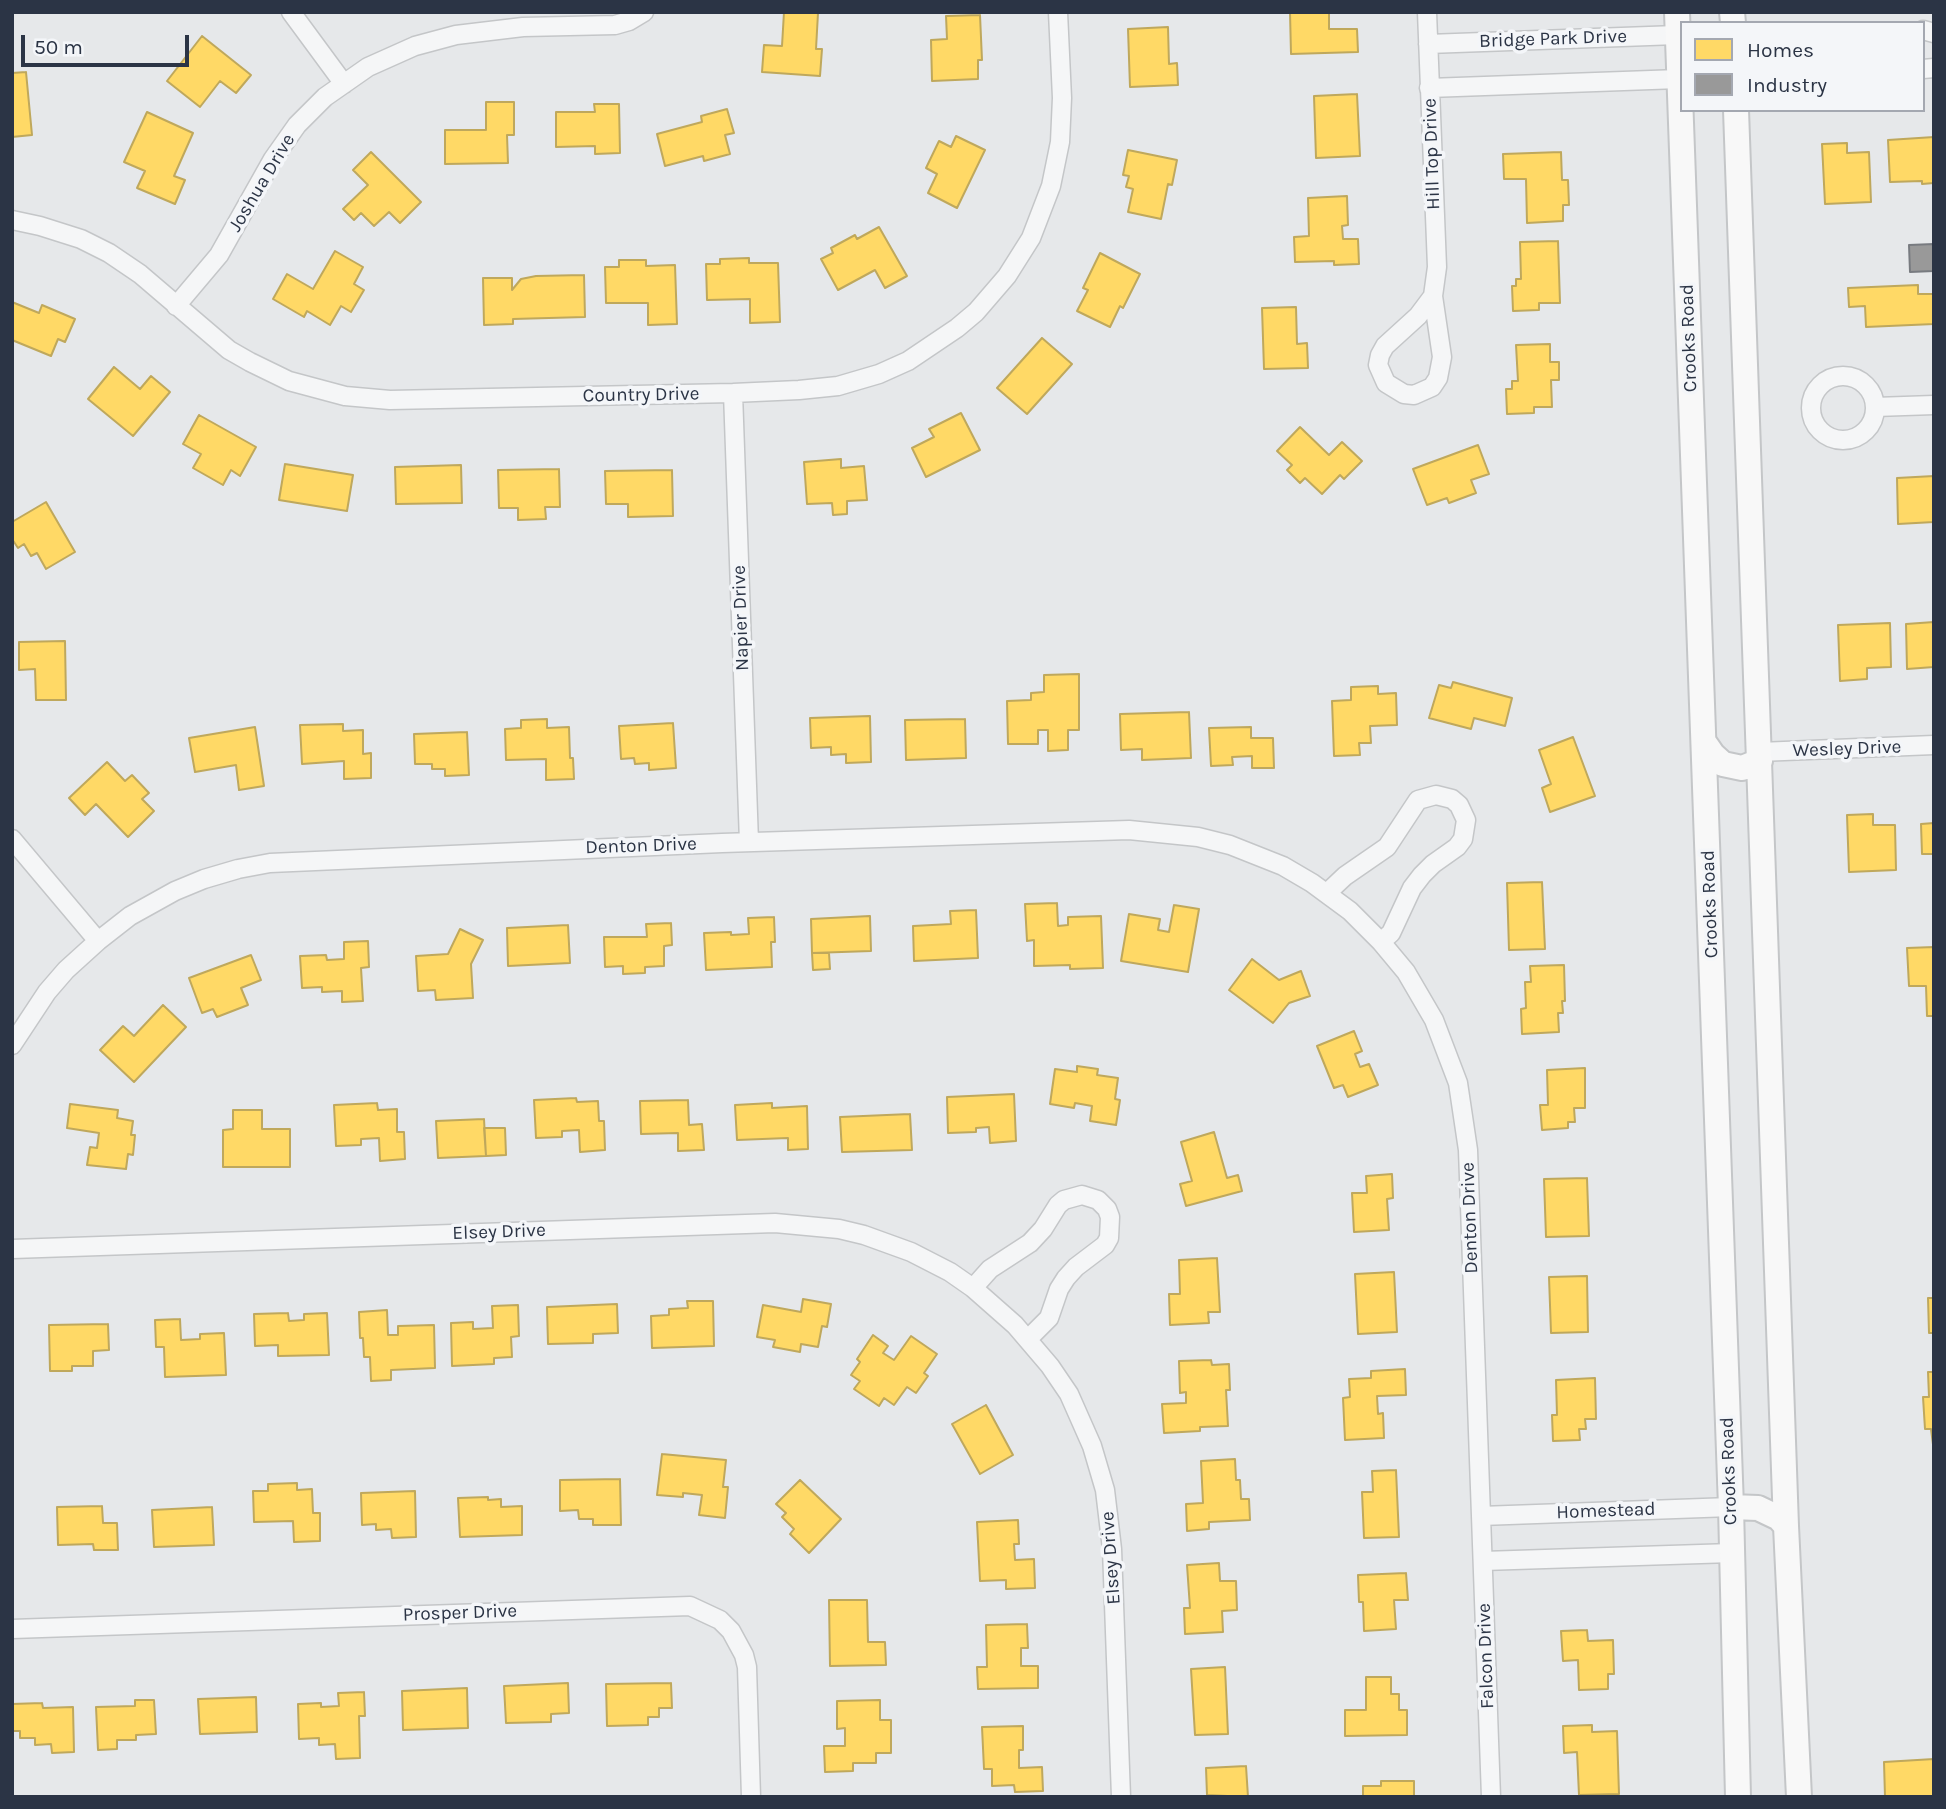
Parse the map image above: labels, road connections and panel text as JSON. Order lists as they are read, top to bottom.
{
  "streets": {
    "main road": ["Crooks Road"],
    "street": [
      "Bridge Park Drive",
      "Hill Top Drive",
      "Joshua Drive",
      "Country Drive",
      "Napier Drive",
      "Wesley Drive",
      "Denton Drive",
      "Elsey Drive",
      "Homestead",
      "Prosper Drive",
      "Falcon Drive"
    ]
  },
  "crossings": [
    ["Bridge Park Drive", "Hill Top Drive"],
    ["Bridge Park Drive", "Crooks Road"],
    ["Joshua Drive", "Country Drive"],
    ["Crooks Road", "Homestead"],
    ["Country Drive", "Napier Drive"],
    ["Napier Drive", "Denton Drive"],
    ["Denton Drive", "Homestead"],
    ["Denton Drive", "Falcon Drive"],
    ["Homestead", "Falcon Drive"]
  ],
  "legend": ["Homes", "Industry"],
  "scale_bar": "50 m"
}
